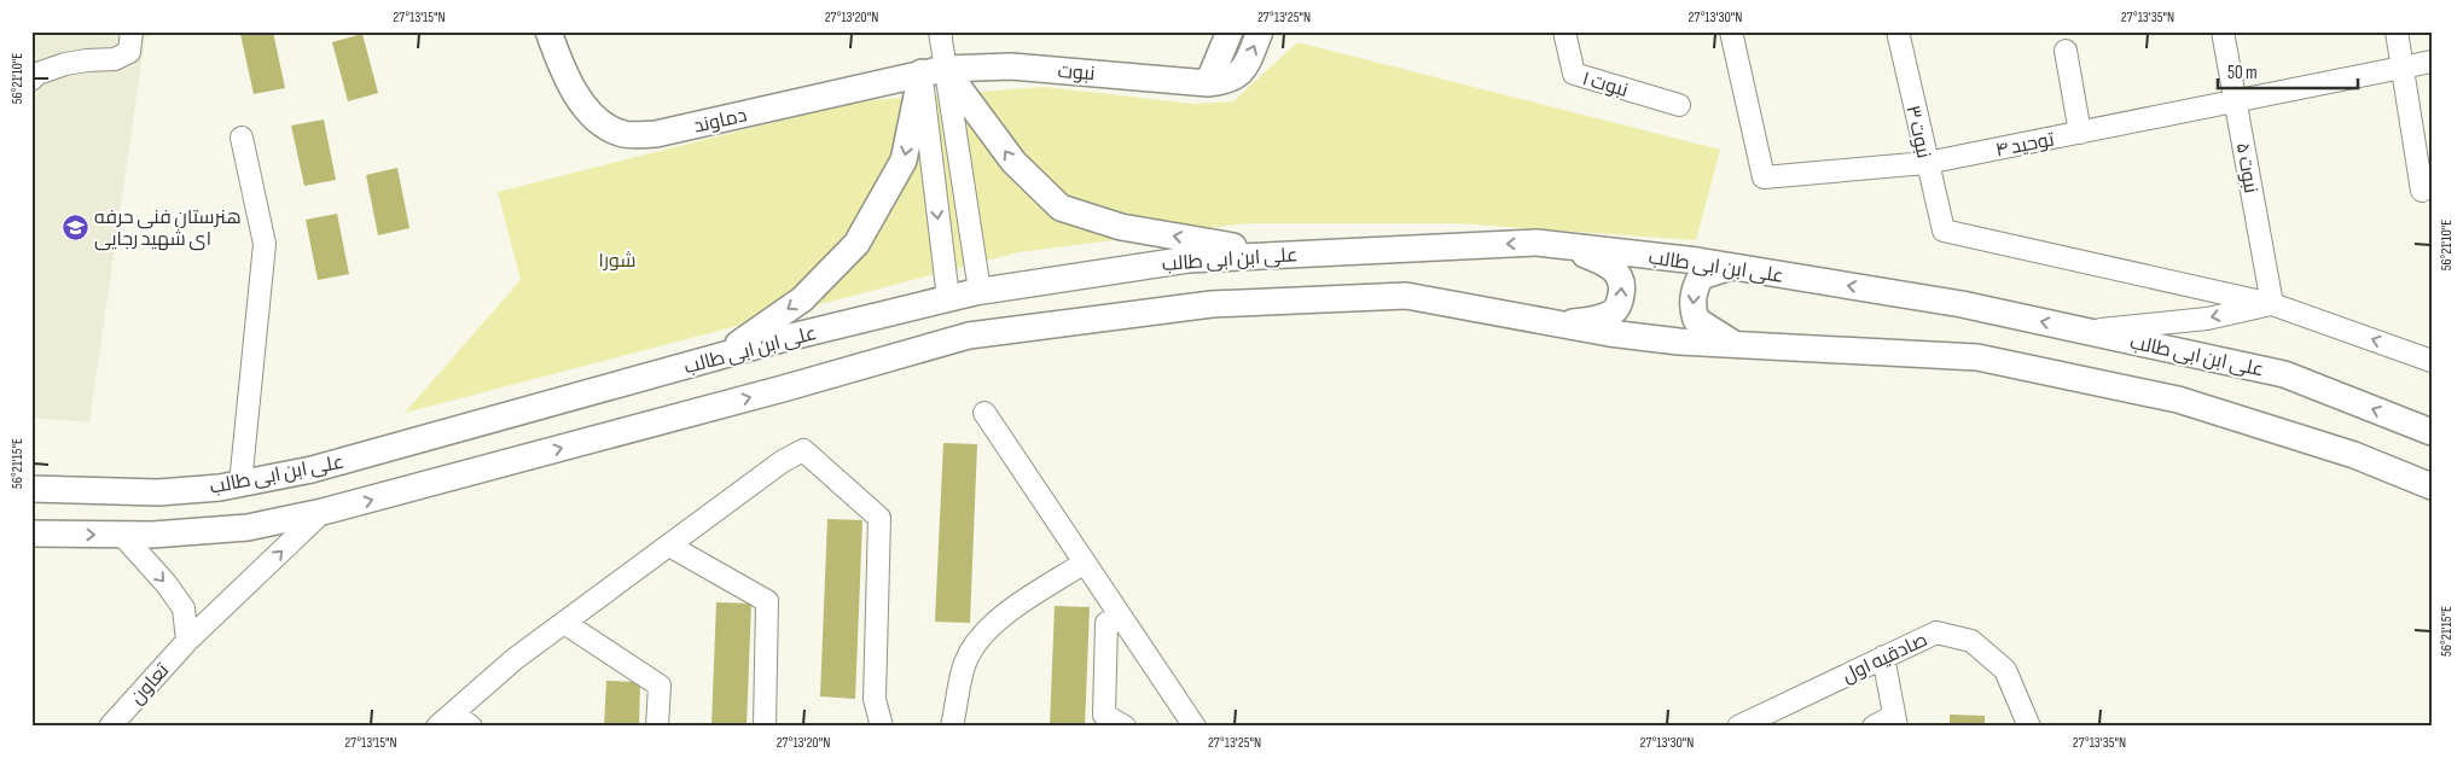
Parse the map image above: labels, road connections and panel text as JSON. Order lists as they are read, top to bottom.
{
  "streets": {
    "main road": ["نبوت", "دماوند", "علی ابن ابی طالب"],
    "street": [
      "نبوت ۱",
      "نبوت ۳",
      "توحید ۴",
      "نبوت ۵",
      "صادقیه اول",
      "تعاون"
    ]
  },
  "crossings": [
    ["نبوت", "دماوند"],
    ["نبوت ۳", "توحید ۴"],
    ["نبوت ۳", "نبوت ۵"],
    ["توحید ۴", "نبوت ۵"]
  ],
  "one_way": ["تعاون"],
  "parks": ["شورا"],
  "places": {
    "school or university": ["هنرستان فنی حرفه ای شهید رجایی"]
  },
  "scale_bar": "50 m",
  "coordinates": [
    "27°13'15\"N",
    "27°13'20\"N",
    "27°13'25\"N",
    "27°13'30\"N",
    "27°13'35\"N",
    "56°21'10\"E",
    "56°21'15\"E"
  ]
}
